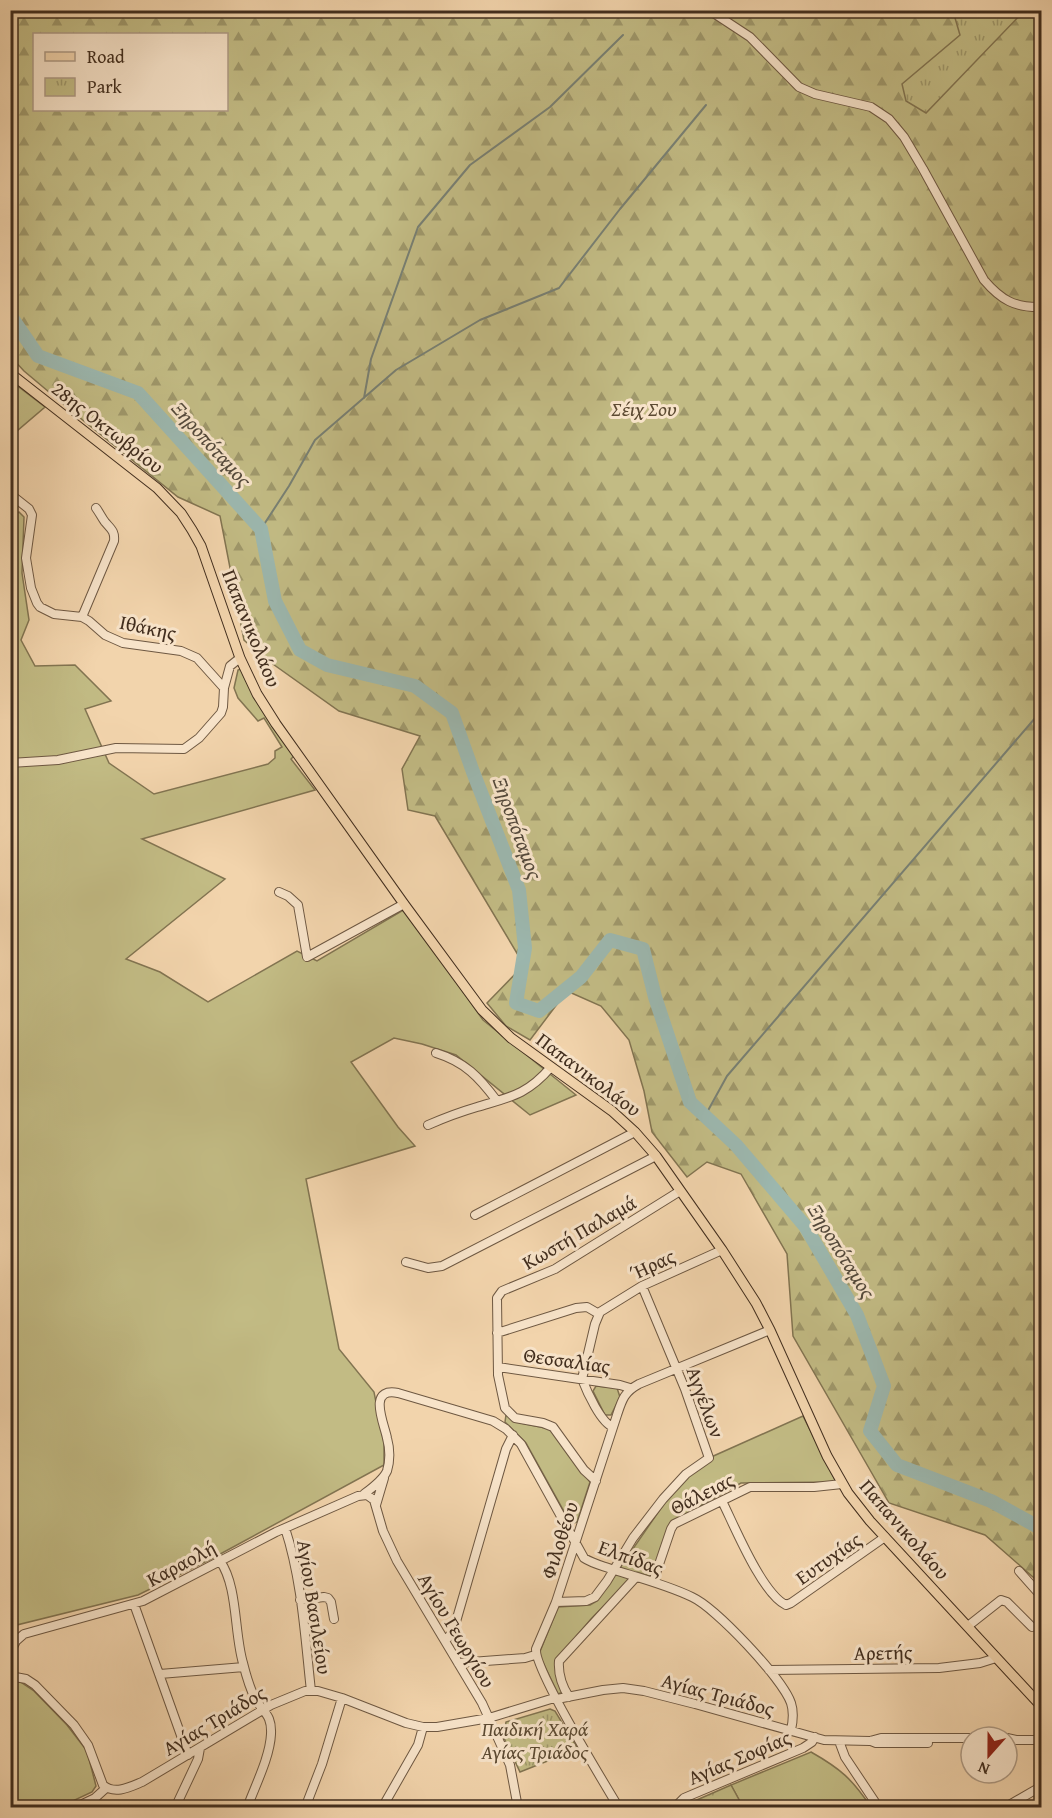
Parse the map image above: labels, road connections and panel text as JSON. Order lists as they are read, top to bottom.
{
  "streets": {
    "main road": ["28ης Οκτωβρίου", "Παπανικολάου"],
    "street": [
      "Ιθάκης",
      "Κωστή Παλαμά",
      "Ήρας",
      "Θεσσαλίας",
      "Αγγέλων",
      "Θάλειας",
      "Φιλοθέου",
      "Ελπίδας",
      "Ευτυχίας",
      "Καραολή",
      "Αγίου Βασιλείου",
      "Αγίου Γεωργίου",
      "Αρετής",
      "Αγίας Τριάδος",
      "Αγίας Σοφίας"
    ]
  },
  "crossings": [
    ["28ης Οκτωβρίου", "Παπανικολάου"],
    ["Παπανικολάου", "Κωστή Παλαμά"],
    ["Παπανικολάου", "Ήρας"],
    ["Παπανικολάου", "Θάλειας"],
    ["Παπανικολάου", "Ευτυχίας"],
    ["Παπανικολάου", "Αρετής"],
    ["Κωστή Παλαμά", "Θεσσαλίας"],
    ["Κωστή Παλαμά", "Φιλοθέου"],
    ["Ήρας", "Αγγέλων"],
    ["Θεσσαλίας", "Φιλοθέου"],
    ["Αγγέλων", "Φιλοθέου"],
    ["Αγγέλων", "Ελπίδας"],
    ["Θάλειας", "Ελπίδας"],
    ["Θάλειας", "Ευτυχίας"],
    ["Φιλοθέου", "Ελπίδας"],
    ["Ελπίδας", "Αρετής"],
    ["Ελπίδας", "Αγίας Τριάδος"],
    ["Καραολή", "Αγίου Βασιλείου"],
    ["Καραολή", "Αγίου Γεωργίου"],
    ["Αγίου Βασιλείου", "Αγίας Τριάδος"],
    ["Αγίου Γεωργίου", "Αγίας Τριάδος"],
    ["Αγίας Τριάδος", "Αγίας Σοφίας"]
  ],
  "water": ["Ξηροπόταμος"],
  "parks": ["Σέιχ Σου", "Παιδική Χαρά Αγίας Τριάδος"],
  "legend": ["Road", "Park"],
  "north": "bottom"
}
